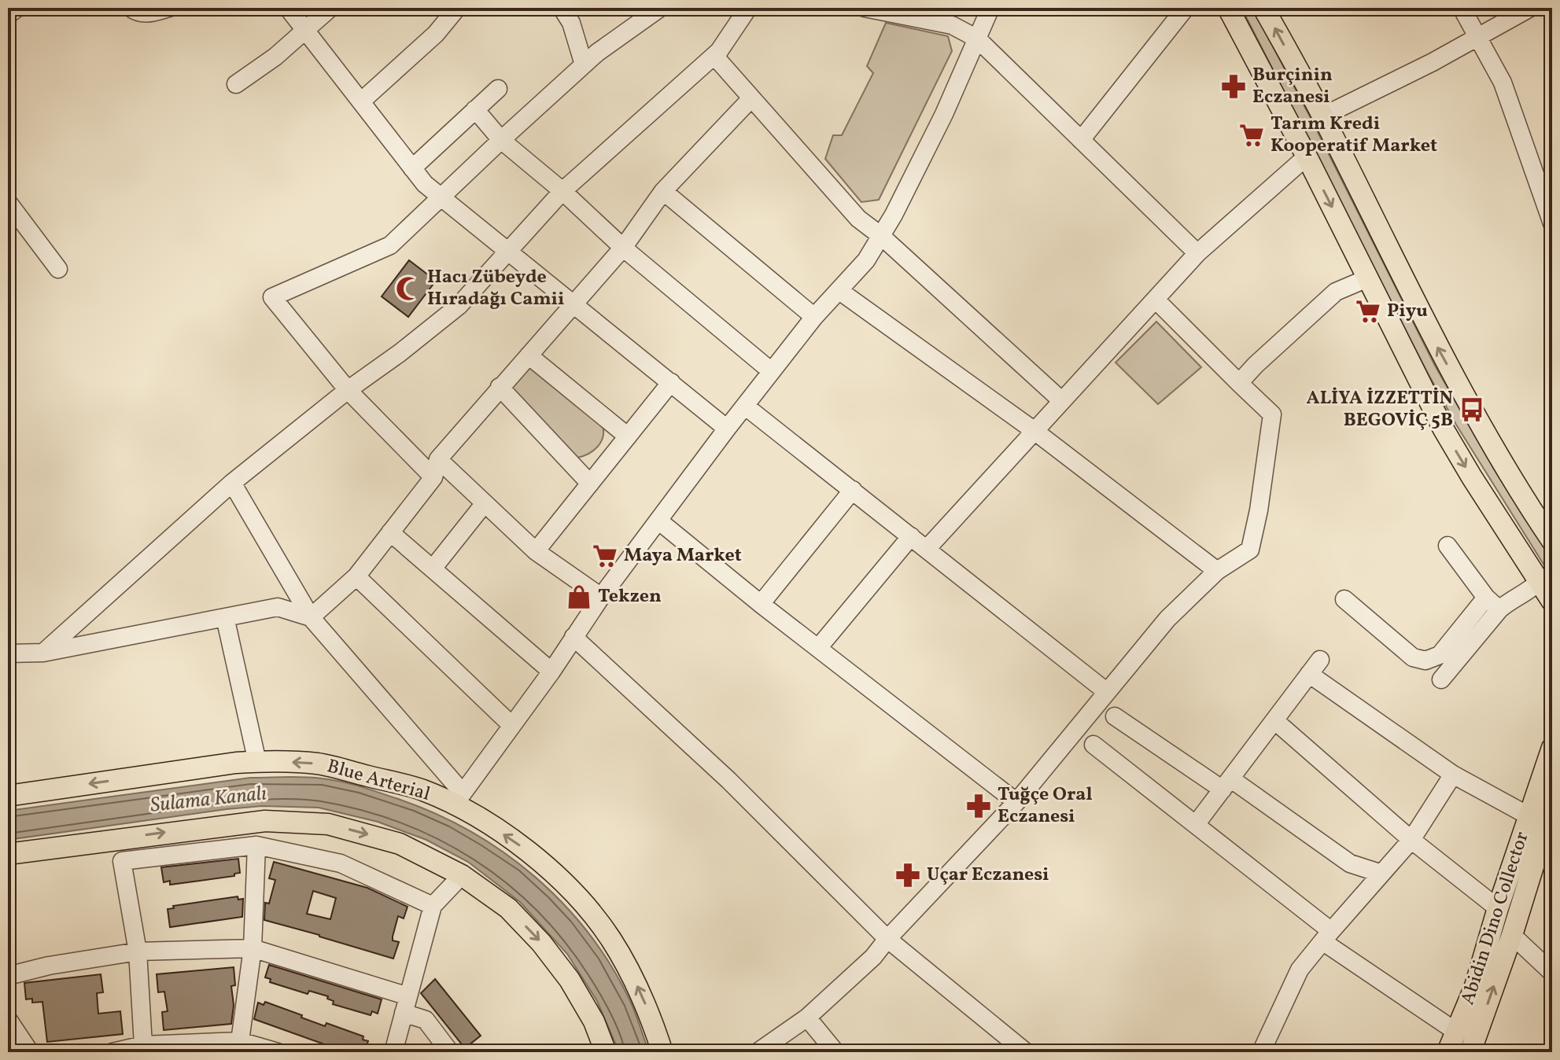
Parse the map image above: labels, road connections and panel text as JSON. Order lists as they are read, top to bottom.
{
  "streets": {
    "main road": ["Blue Arterial", "Abidin Dino Collector"]
  },
  "water": ["Sulama Kanalı"],
  "places": {
    "pharmacy": ["Burçinin Eczanesi", "Tuğçe Oral Eczanesi", "Uçar Eczanesi"],
    "supermarket": ["Tarım Kredi Kooperatif Market", "Piyu", "Maya Market"],
    "mosque": ["Hacı Zübeyde Hıradağı Camii"],
    "bus stop": ["ALİYA İZZETTİN BEGOVİÇ 5B"],
    "shop": ["Tekzen"]
  }
}
